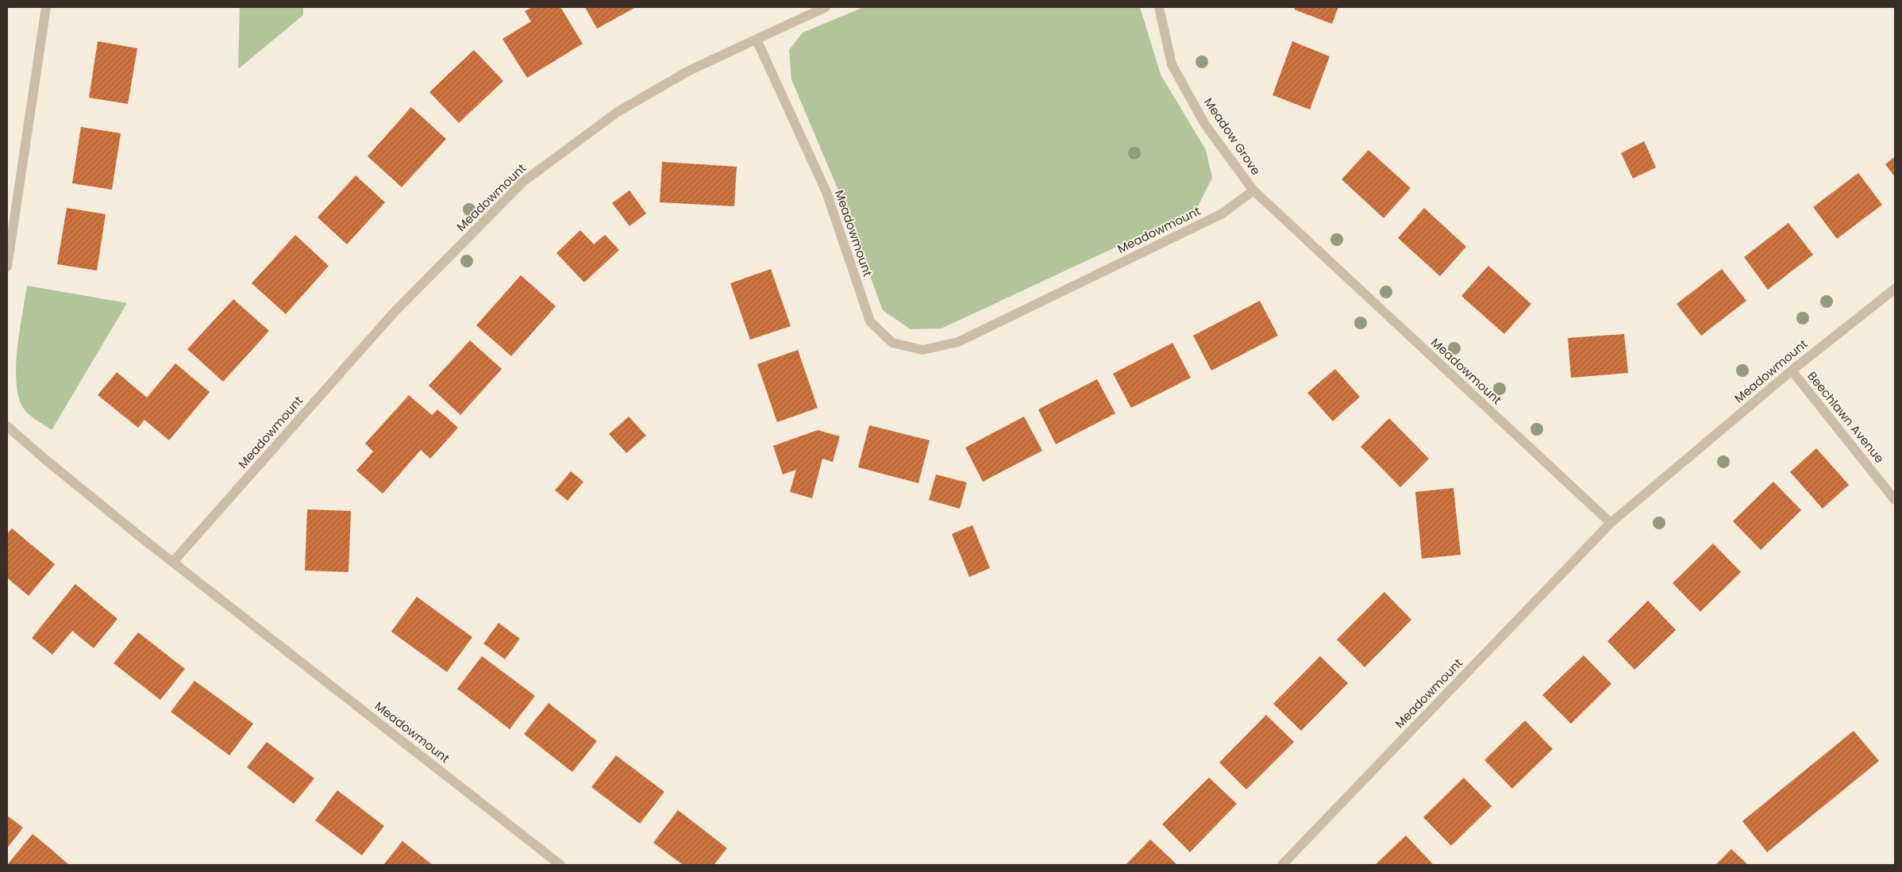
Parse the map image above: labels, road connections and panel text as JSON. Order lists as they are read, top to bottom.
{
  "streets": {
    "street": ["Meadow Grove", "Meadowmount", "Beechlawn Avenue"]
  },
  "crossings": [
    ["Meadow Grove", "Meadowmount"],
    ["Meadowmount", "Beechlawn Avenue"]
  ]
}
